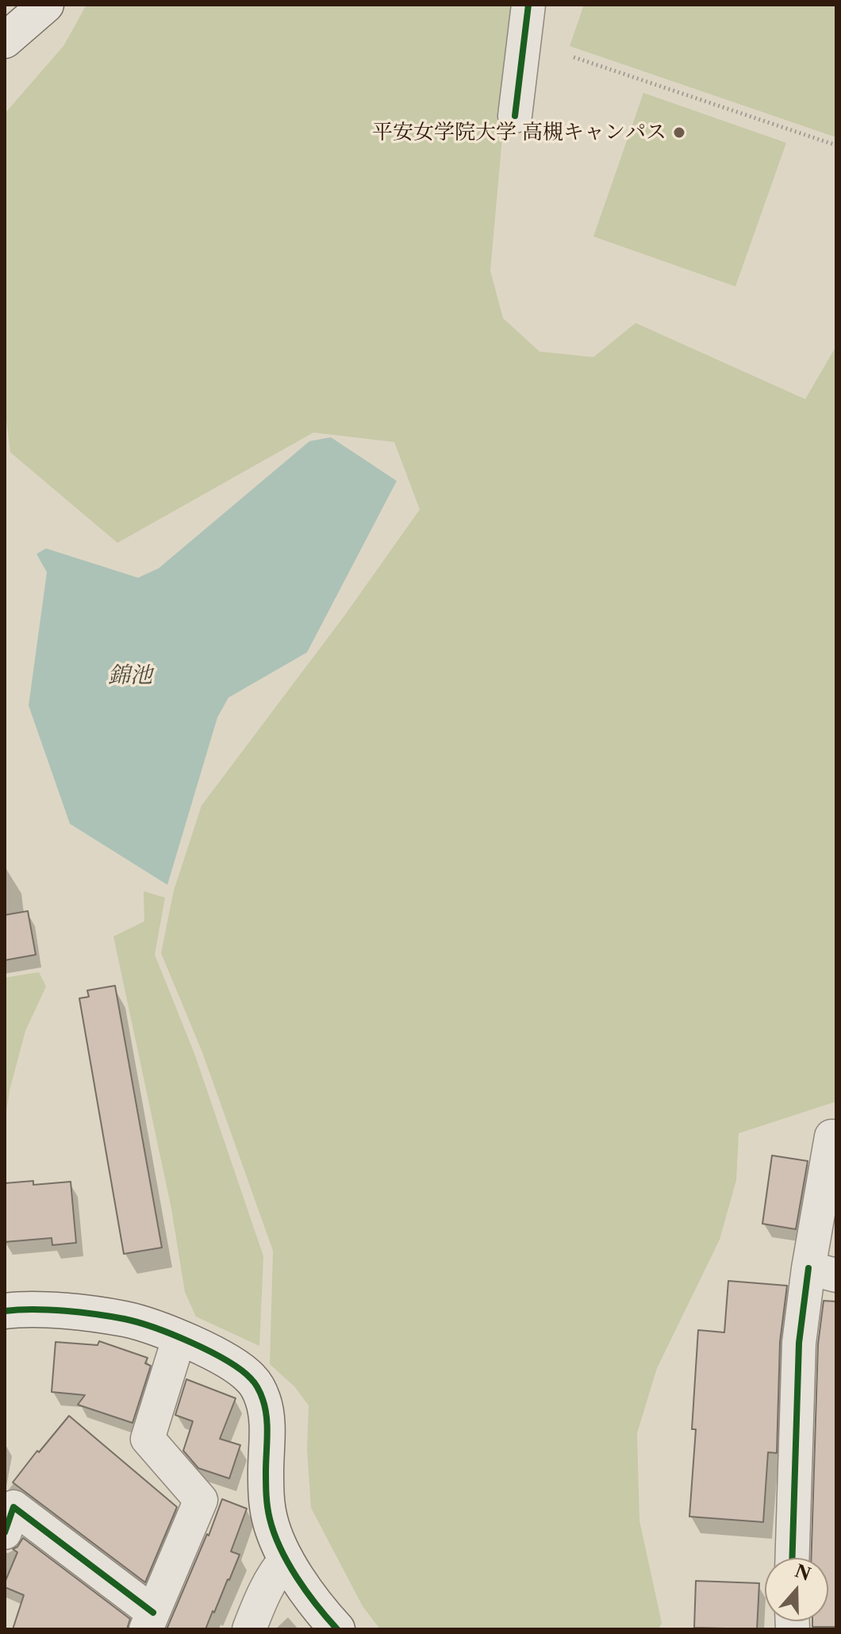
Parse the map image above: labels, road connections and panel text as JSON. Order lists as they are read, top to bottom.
{
  "water": ["錦池"],
  "places": ["平安女学院大学 高槻キャンパス"],
  "north": "top"
}
